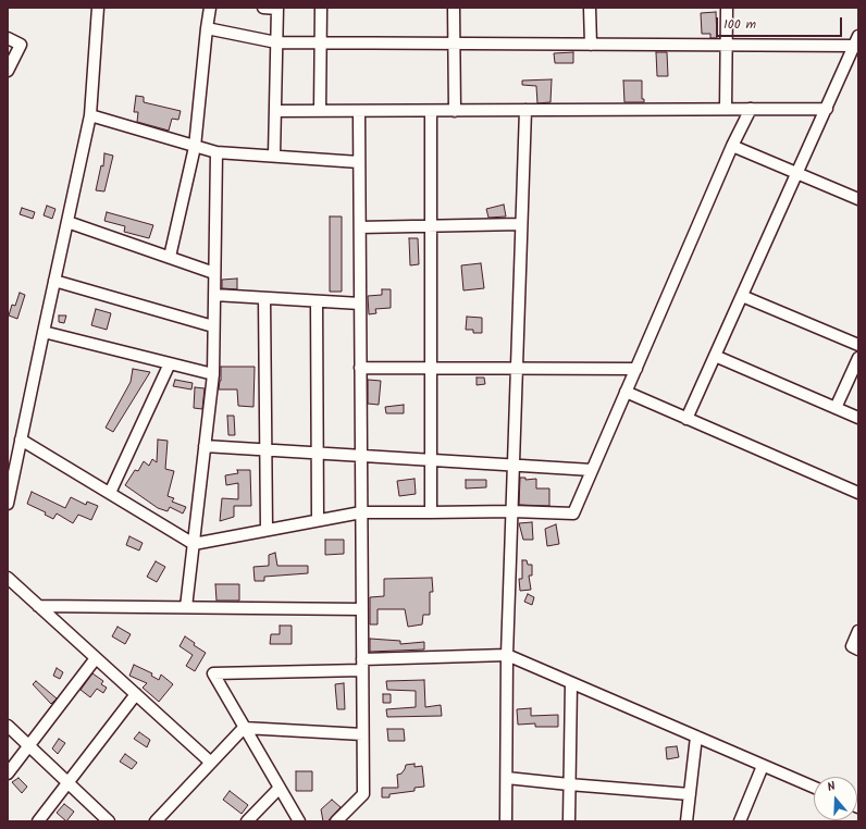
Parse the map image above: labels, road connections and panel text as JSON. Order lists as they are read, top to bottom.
{
  "scale_bar": "100 m",
  "north": "top"
}
